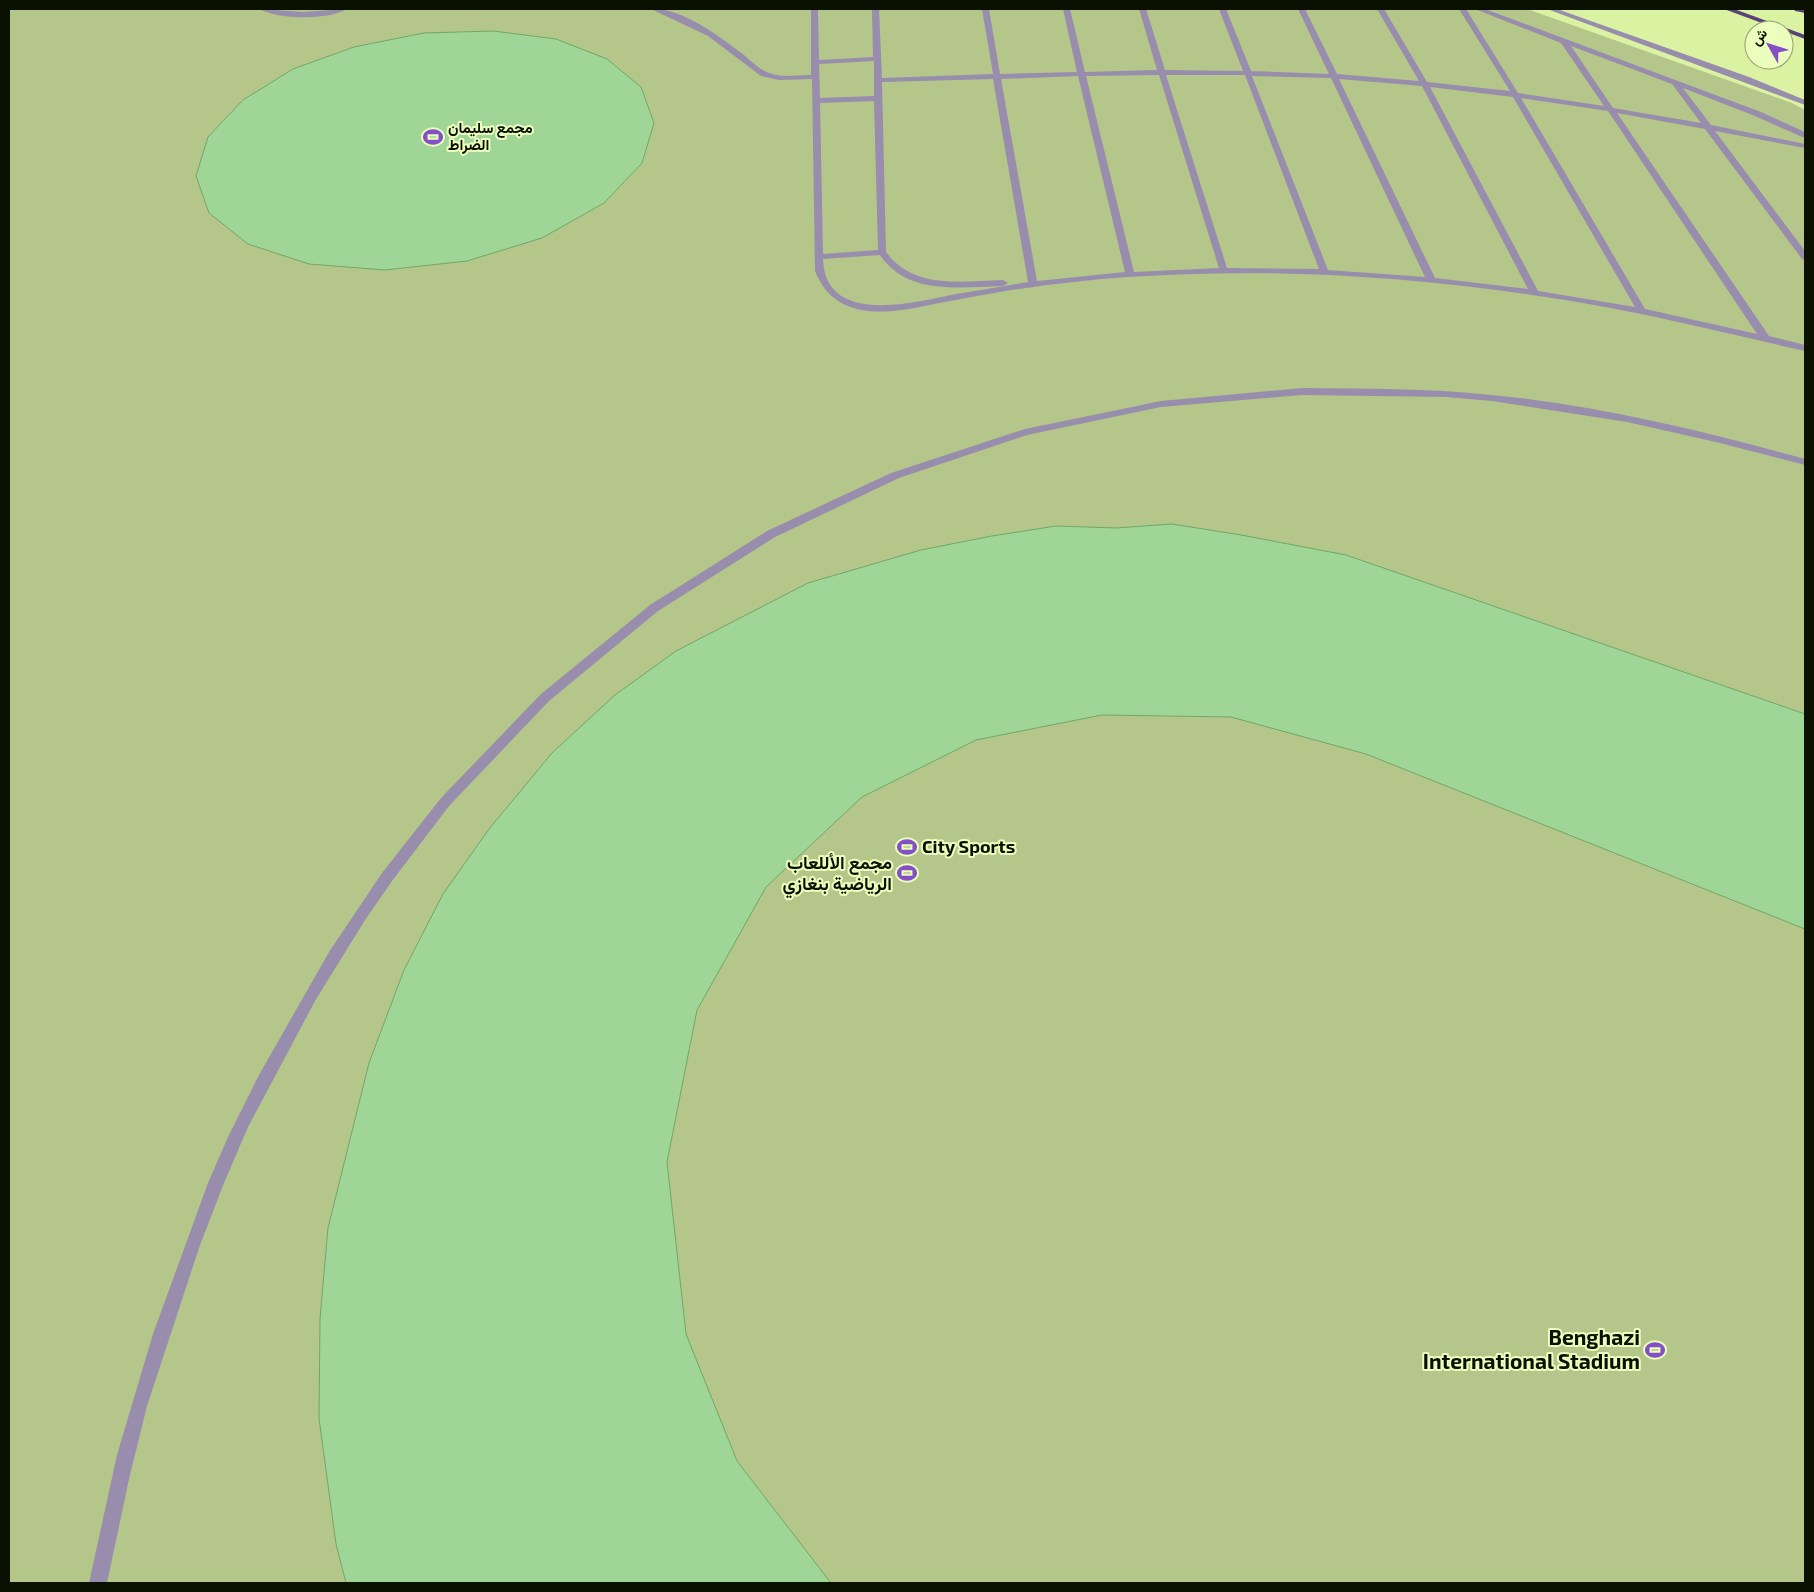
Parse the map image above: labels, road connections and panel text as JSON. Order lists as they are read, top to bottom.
{
  "places": {
    "sports": [
      "مجمع سليمان الضراط",
      "City Sports",
      "مجمع الأللعاب الرياضية بنغازي",
      "Benghazi International Stadium"
    ]
  },
  "north": "top left"
}
